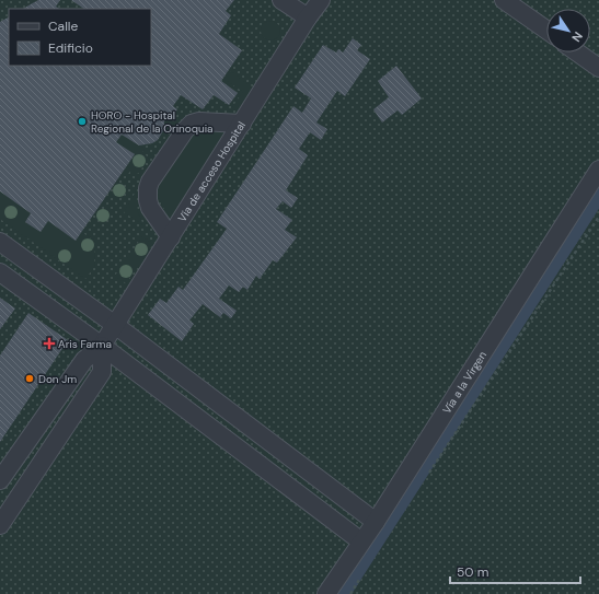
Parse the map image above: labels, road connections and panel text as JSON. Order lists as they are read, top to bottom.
{
  "streets": {
    "street": ["Vía de acceso Hospital", "Vía a la Virgen"]
  },
  "places": {
    "other": ["HORO - Hospital Regional de la Orinoquia", "Don Jm"],
    "health": ["Aris Farma"]
  },
  "legend": ["Calle", "Edificio"],
  "scale_bar": "50 m",
  "north": "bottom right"
}
